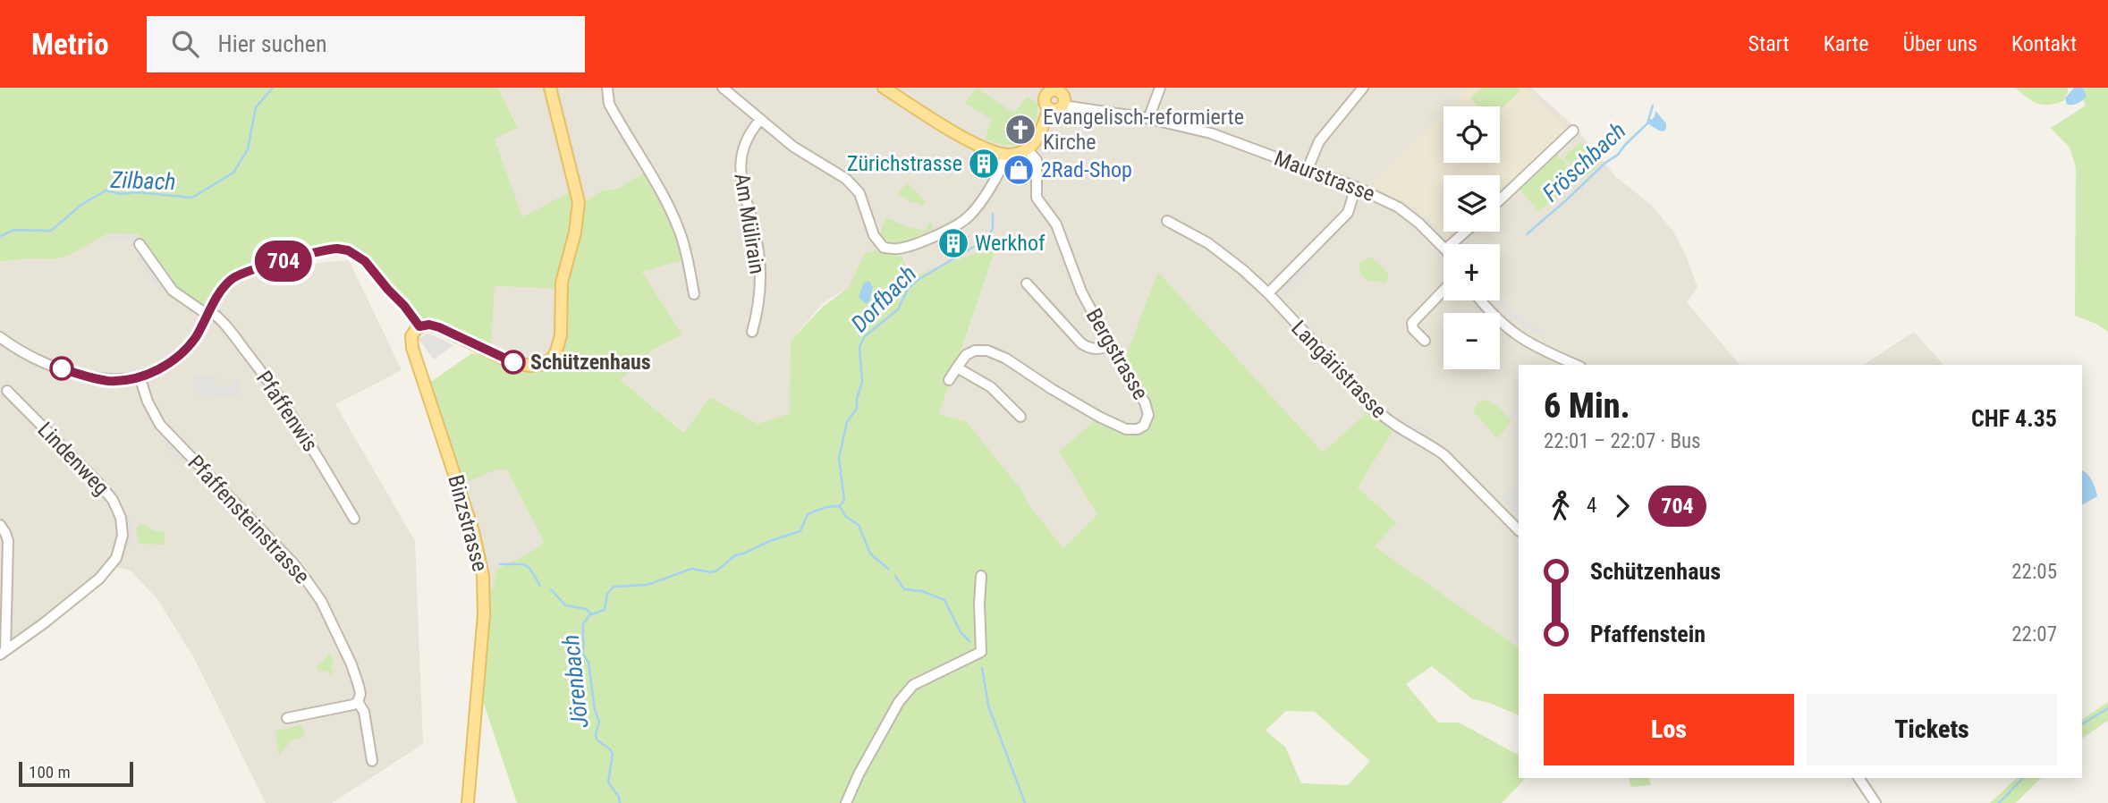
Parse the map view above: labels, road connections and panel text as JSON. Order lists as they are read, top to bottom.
{
  "streets": {
    "main road": ["Binzstrasse"],
    "street": [
      "Maurstrasse",
      "Am Mülirain",
      "Bergstrasse",
      "Langäristrasse",
      "Pfaffenwis",
      "Lindenweg",
      "Pfaffensteinstrasse"
    ]
  },
  "water": [
    "Fröschbach",
    "Zilbach",
    "Dorfbach",
    "Jörenbach"
  ],
  "places": {
    "church": ["Evangelisch-reformierte Kirche"],
    "building": ["Zürichstrasse", "Werkhof"],
    "shop": ["2Rad-Shop"],
    "other": ["Schützenhaus"]
  },
  "lines": ["bus line 704"],
  "scale_bar": "100 m",
  "page": {
    "header": "Metrio",
    "search": "Hier suchen",
    "nav": [
      "Start",
      "Karte",
      "Über uns",
      "Kontakt"
    ],
    "on_map": "704",
    "map_buttons": ["+", "−"],
    "heading": ["6 Min.", "22:01 – 22:07 · Bus", "CHF 4.35"],
    "legs": ["4", "704"],
    "list": [
      {
        "name": "Schützenhaus",
        "value": "22:05"
      },
      {
        "name": "Pfaffenstein",
        "value": "22:07"
      }
    ],
    "buttons": ["Los", "Tickets"],
    "scale": "100 m"
  }
}
